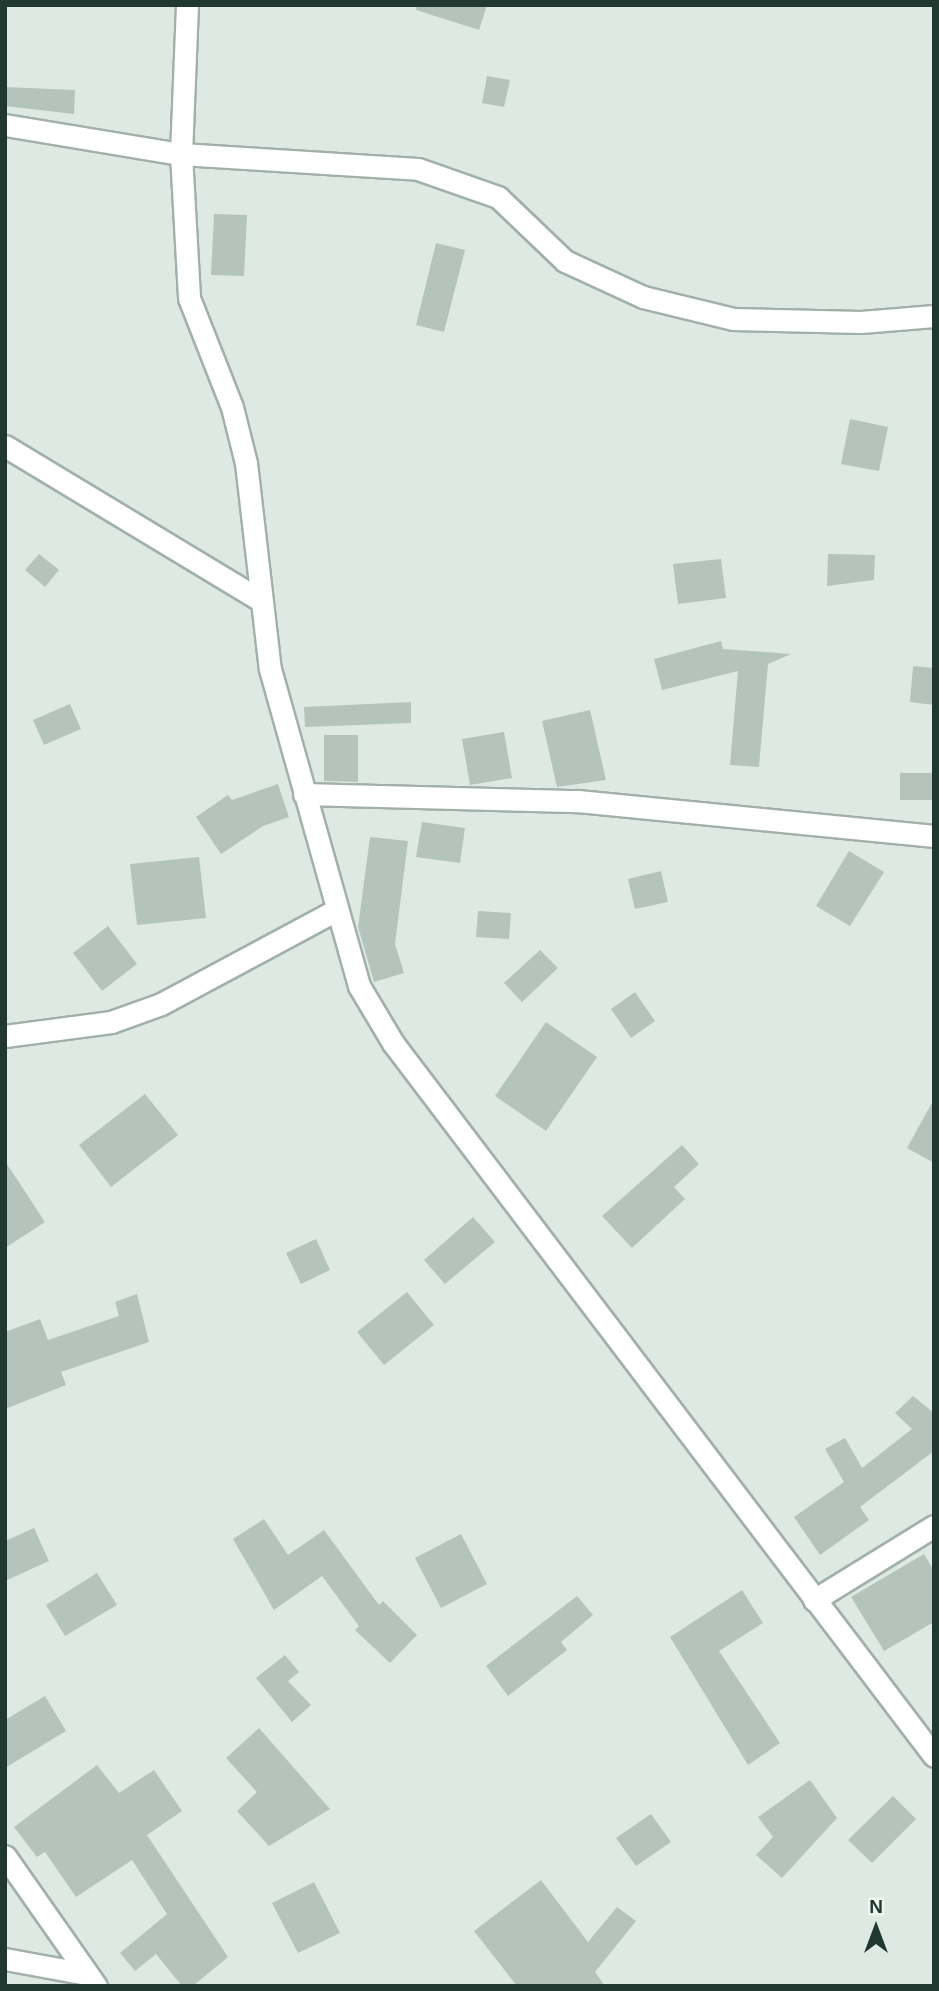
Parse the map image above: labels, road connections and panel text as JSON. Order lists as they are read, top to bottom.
{
  "north": "top"
}
